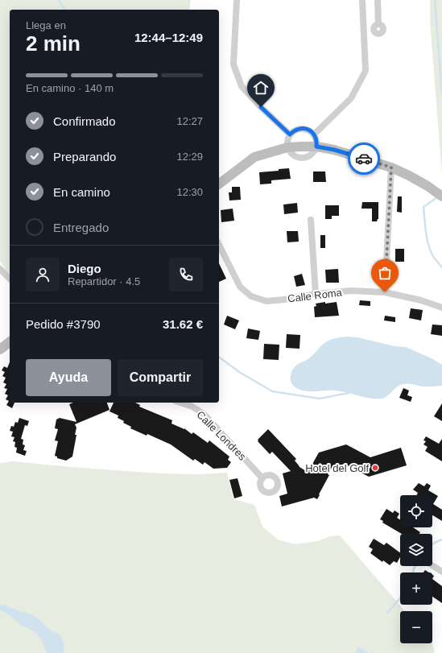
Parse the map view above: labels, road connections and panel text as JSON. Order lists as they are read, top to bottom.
{
  "streets": {
    "street": ["Calle Roma", "Calle Londres"]
  },
  "places": ["Hotel del Golf"],
  "page": {
    "heading": ["2 min", "Llega en", "12:44–12:49"],
    "panel": [
      "Diego",
      "Repartidor · 4.5",
      "Pedido #3790",
      "31.62 €"
    ],
    "bar": "En camino · 140 m",
    "list": [
      ["Confirmado", "12:27"],
      ["Preparando", "12:29"],
      ["En camino", "12:30"],
      "Entregado"
    ],
    "buttons": ["Ayuda", "Compartir"],
    "map_buttons": ["+", "−"]
  }
}
